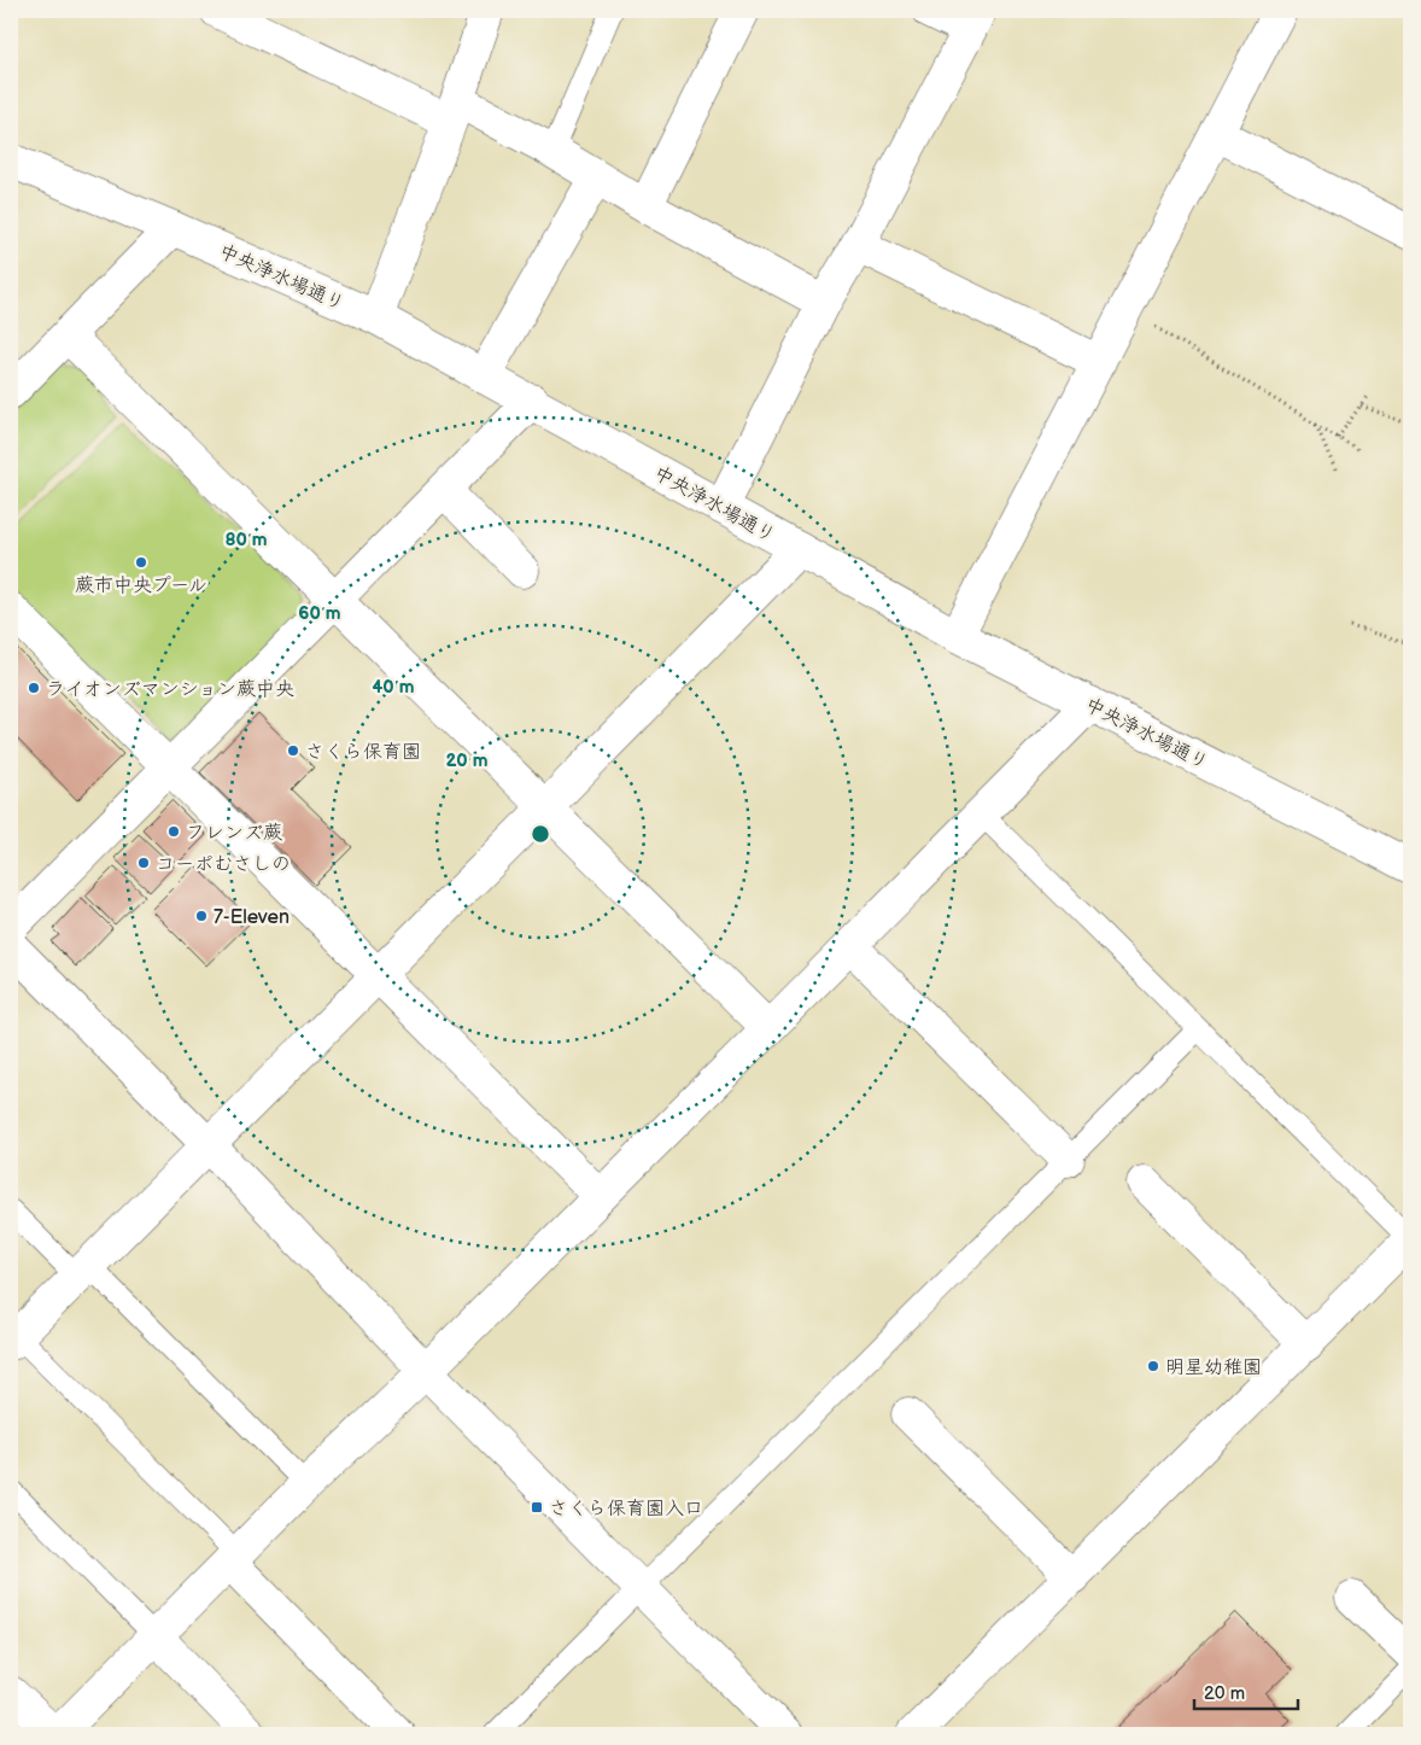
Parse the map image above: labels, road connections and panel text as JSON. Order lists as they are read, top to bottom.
{
  "streets": {
    "street": ["中央浄水場通り"]
  },
  "places": {
    "other": [
      "蕨市中央プール",
      "ライオンズマンション蕨中央",
      "さくら保育園",
      "フレンズ蕨",
      "コーポむさしの",
      "7-Eleven",
      "明星幼稚園"
    ],
    "transit": ["さくら保育園入口"]
  },
  "scale_bar": "20 m",
  "rings": [
    "80 m",
    "60 m",
    "40 m",
    "20 m"
  ]
}
